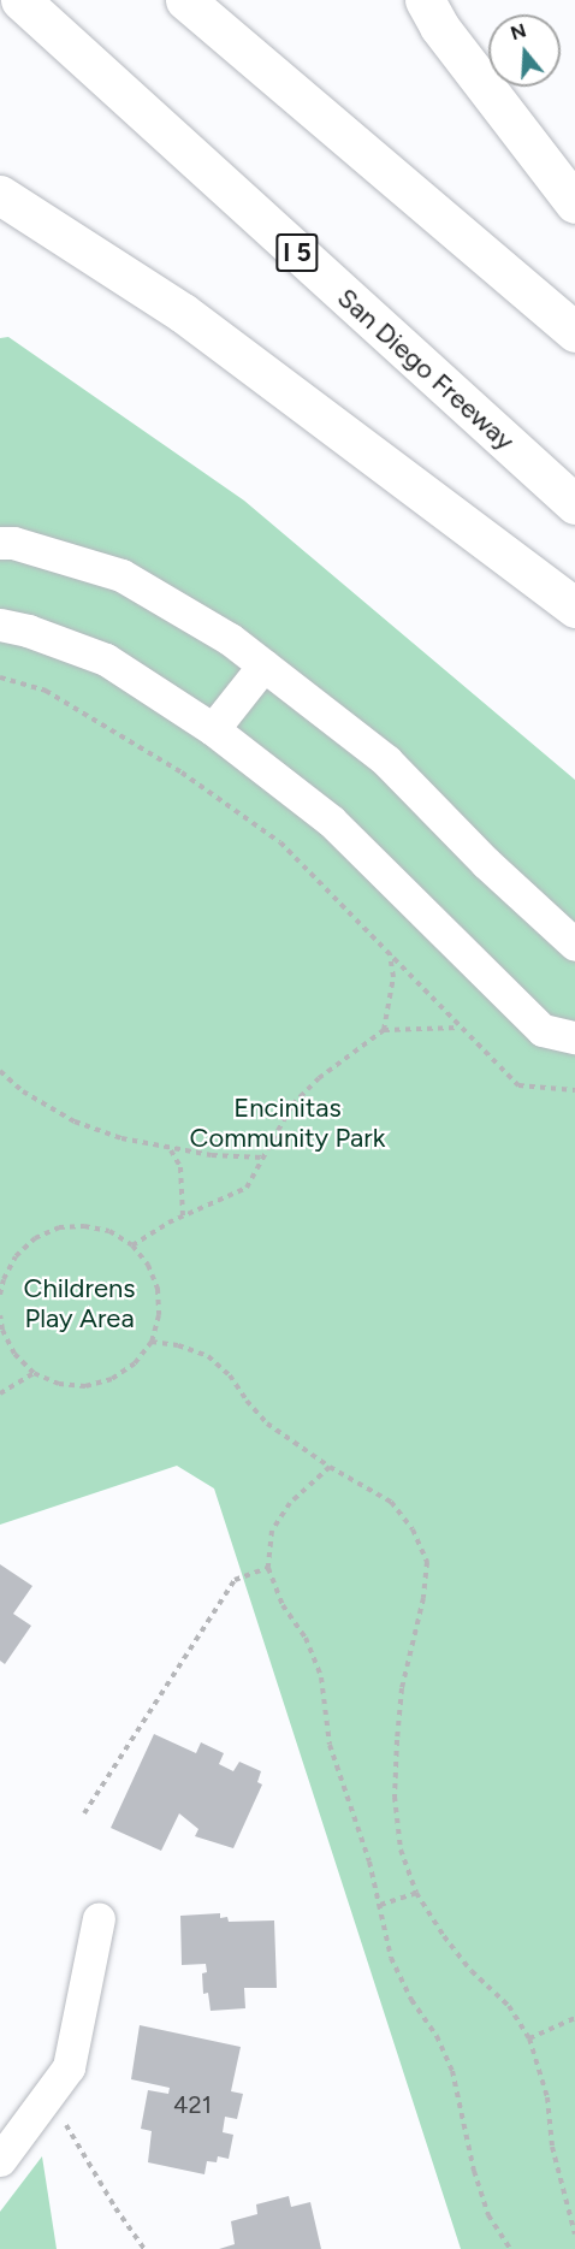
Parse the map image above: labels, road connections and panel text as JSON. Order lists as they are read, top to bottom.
{
  "streets": {
    "highway": ["I 5", "San Diego Freeway"]
  },
  "parks": ["Encinitas Community Park", "Childrens Play Area"],
  "house_numbers": ["421"],
  "north": "top"
}
